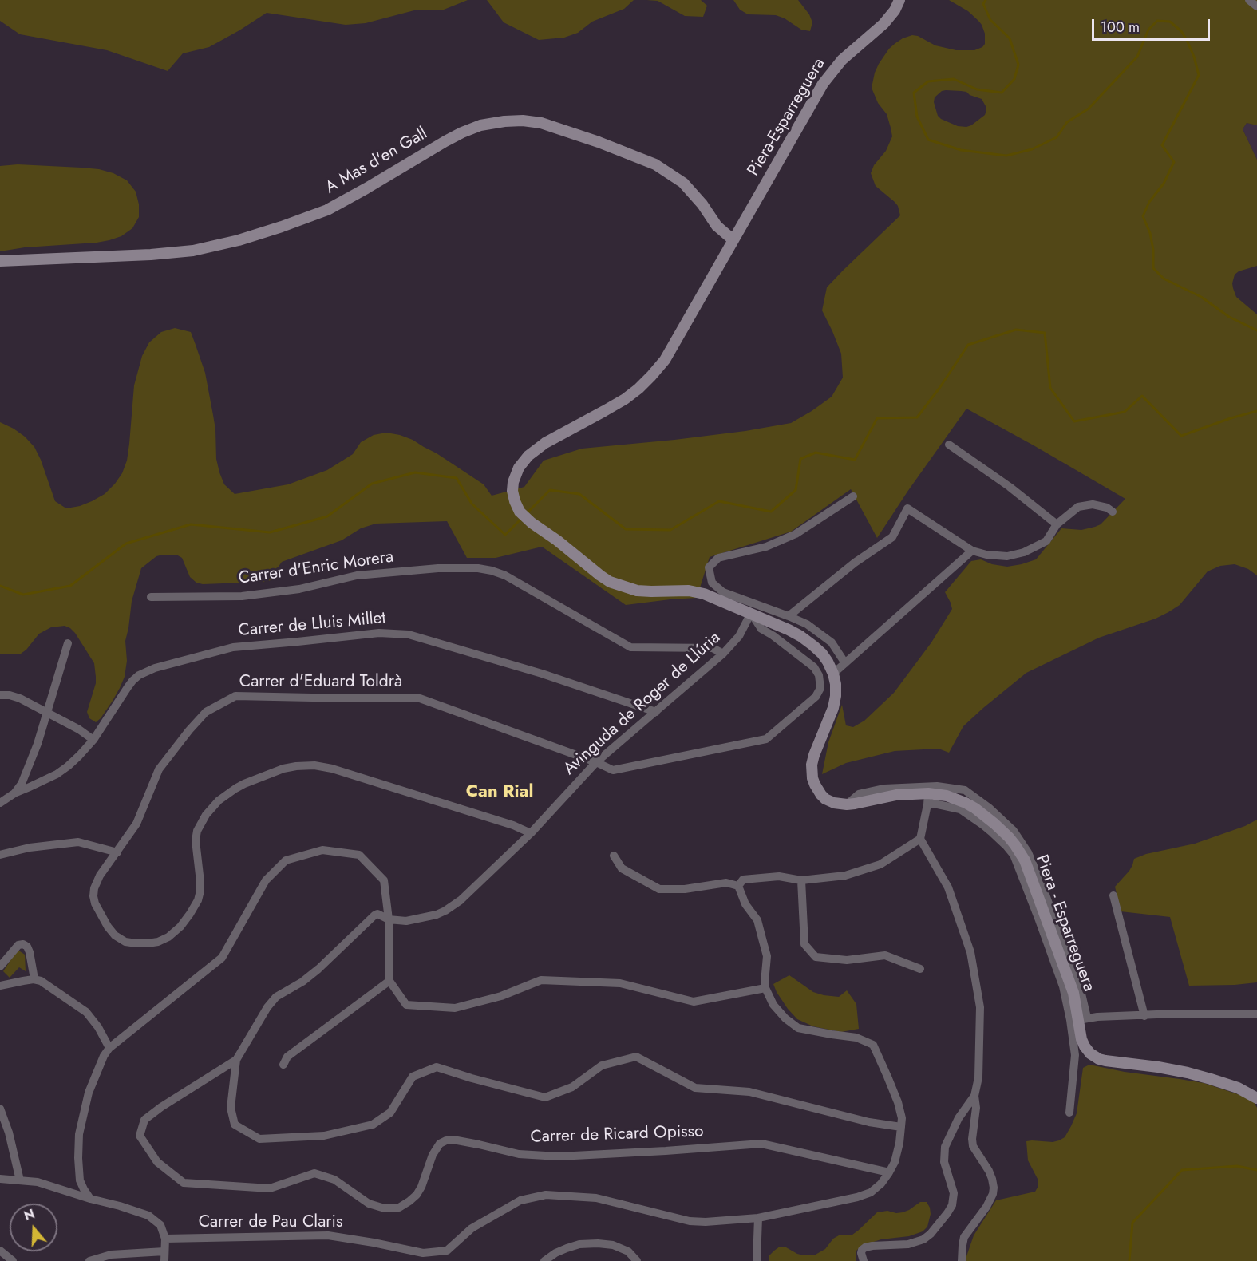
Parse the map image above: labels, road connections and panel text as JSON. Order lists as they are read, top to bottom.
{
  "streets": {
    "main road": ["Piera-Esparreguera", "A Mas d'en Gall", "Piera - Esparreguera"],
    "street": [
      "Carrer d'Enric Morera",
      "Carrer de Lluis Millet",
      "Carrer d'Eduard Toldrà",
      "Avinguda de Roger de Llúria",
      "Carrer de Ricard Opisso",
      "Carrer de Pau Claris"
    ]
  },
  "crossings": [
    ["Piera-Esparreguera", "A Mas d'en Gall"],
    ["Piera-Esparreguera", "Piera - Esparreguera"],
    ["A Mas d'en Gall", "Piera - Esparreguera"],
    ["Carrer d'Enric Morera", "Avinguda de Roger de Llúria"],
    ["Carrer de Lluis Millet", "Avinguda de Roger de Llúria"],
    ["Carrer d'Eduard Toldrà", "Avinguda de Roger de Llúria"],
    ["Carrer d'Eduard Toldrà", "Piera - Esparreguera"],
    ["Avinguda de Roger de Llúria", "Piera - Esparreguera"],
    ["Avinguda de Roger de Llúria", "Carrer de Ricard Opisso"],
    ["Carrer de Ricard Opisso", "Carrer de Pau Claris"]
  ],
  "districts": ["Can Rial"],
  "scale_bar": "100 m",
  "north": "top"
}
